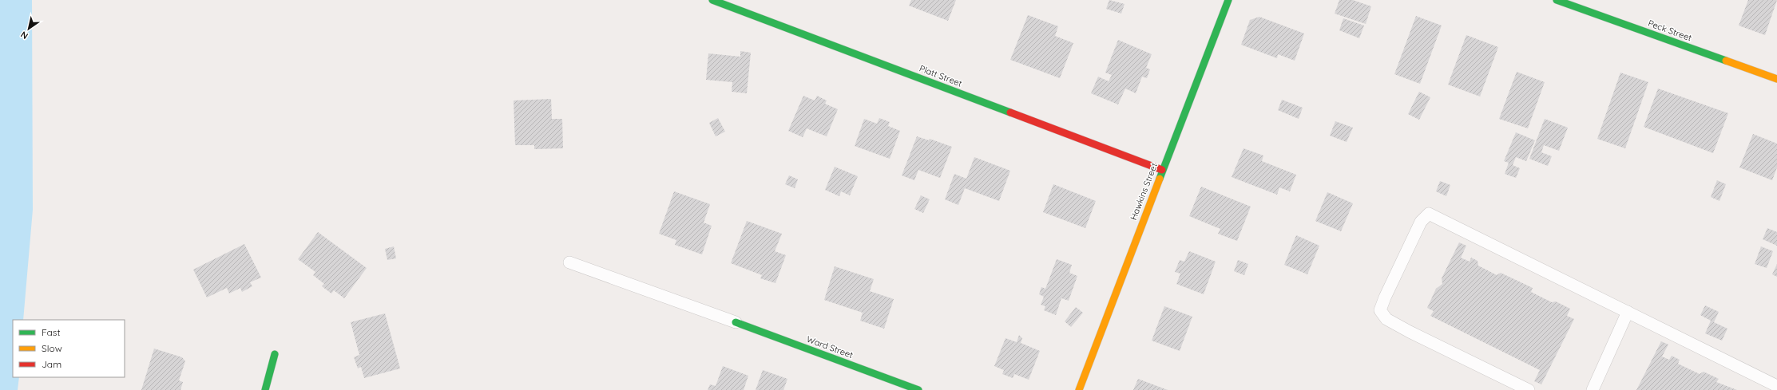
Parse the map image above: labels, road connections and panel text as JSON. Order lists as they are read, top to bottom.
{
  "streets": {
    "street": [
      "Peck Street",
      "Platt Street",
      "Hawkins Street",
      "Ward Street"
    ]
  },
  "crossings": [
    ["Platt Street", "Hawkins Street"]
  ],
  "legend": ["Fast", "Slow", "Jam"],
  "north": "bottom left"
}
